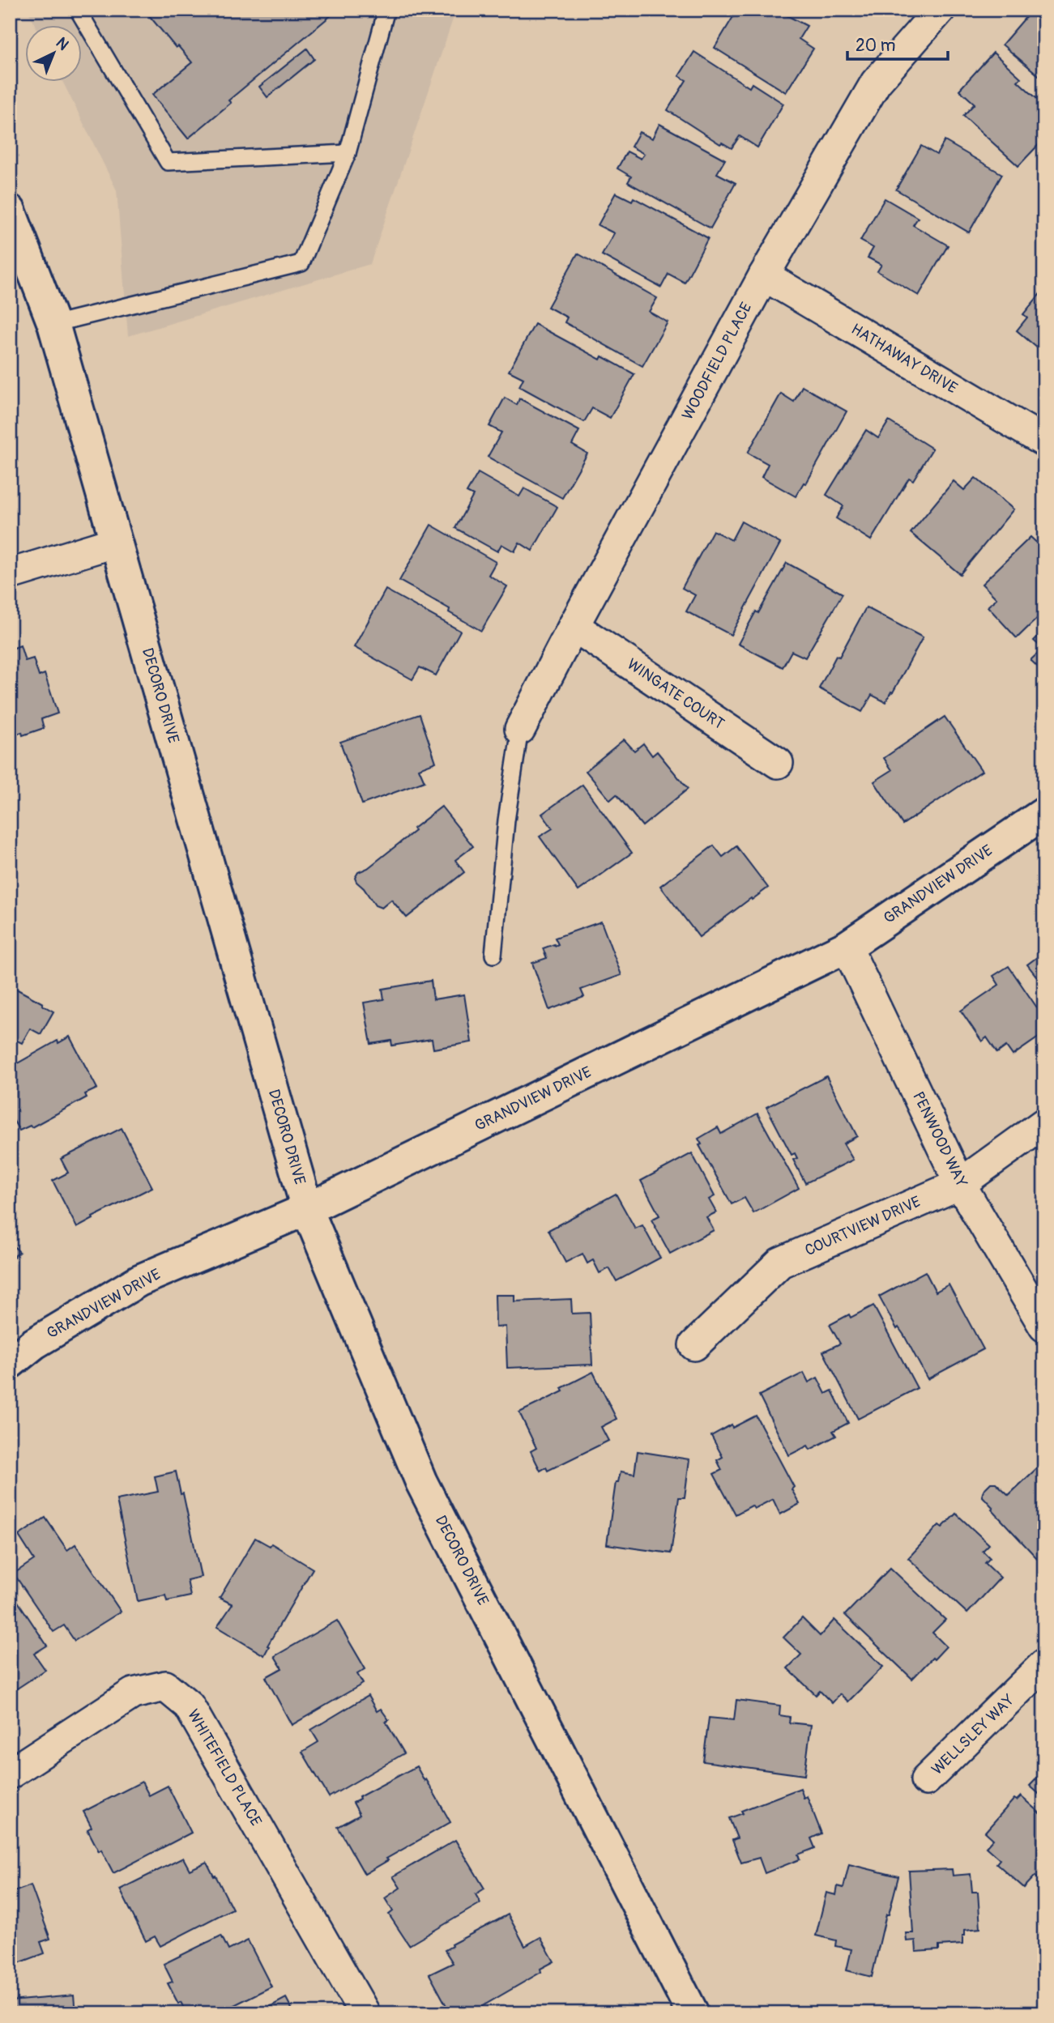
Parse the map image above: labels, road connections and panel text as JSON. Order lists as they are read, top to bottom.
{
  "streets": {
    "main road": ["DECORO DRIVE", "GRANDVIEW DRIVE"],
    "street": [
      "HATHAWAY DRIVE",
      "WOODFIELD PLACE",
      "WINGATE COURT",
      "PENWOOD WAY",
      "COURTVIEW DRIVE",
      "WELLSLEY WAY",
      "WHITEFIELD PLACE"
    ]
  },
  "crossings": [
    ["HATHAWAY DRIVE", "WOODFIELD PLACE"],
    ["WOODFIELD PLACE", "WINGATE COURT"],
    ["DECORO DRIVE", "GRANDVIEW DRIVE"],
    ["GRANDVIEW DRIVE", "PENWOOD WAY"],
    ["PENWOOD WAY", "COURTVIEW DRIVE"]
  ],
  "scale_bar": "20 m",
  "north": "top right"
}
